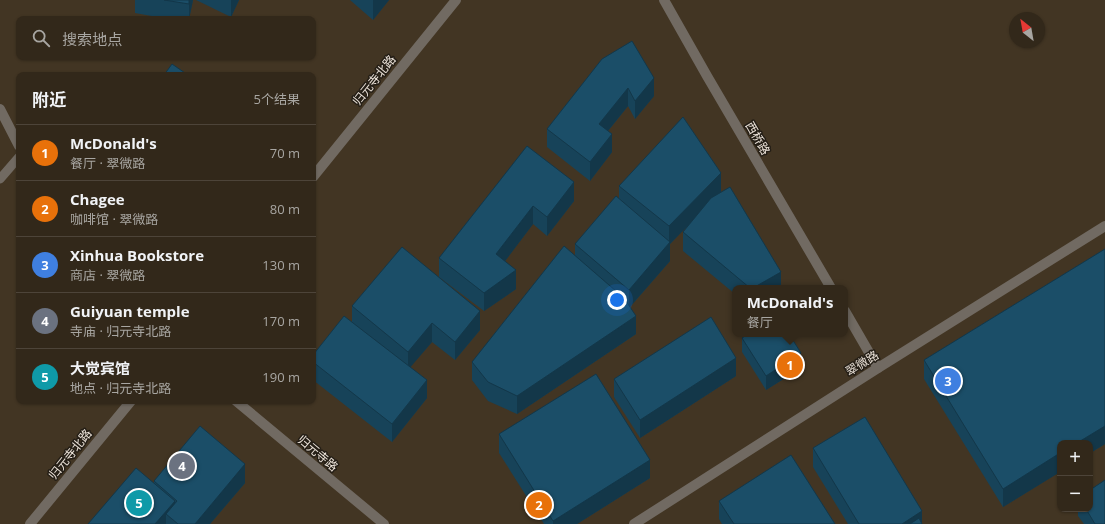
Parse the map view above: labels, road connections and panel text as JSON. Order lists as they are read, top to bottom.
{
  "streets": {
    "street": [
      "归元寺北路",
      "西桥路",
      "翠微路",
      "归元寺路"
    ]
  },
  "north": "top left",
  "page": {
    "search": "搜索地点",
    "heading": ["附近", "5个结果"],
    "list": [
      {
        "mark": "1",
        "name": "McDonald's",
        "note": "餐厅 · 翠微路",
        "value": "70 m"
      },
      {
        "mark": "2",
        "name": "Chagee",
        "note": "咖啡馆 · 翠微路",
        "value": "80 m"
      },
      {
        "mark": "3",
        "name": "Xinhua Bookstore",
        "note": "商店 · 翠微路",
        "value": "130 m"
      },
      {
        "mark": "4",
        "name": "Guiyuan temple",
        "note": "寺庙 · 归元寺北路",
        "value": "170 m"
      },
      {
        "mark": "5",
        "name": "大觉宾馆",
        "note": "地点 · 归元寺北路",
        "value": "190 m"
      }
    ],
    "popup": ["McDonald's", "餐厅"],
    "pins": [
      "1",
      "3",
      "4",
      "5",
      "2"
    ],
    "map_buttons": ["+", "−"]
  }
}
